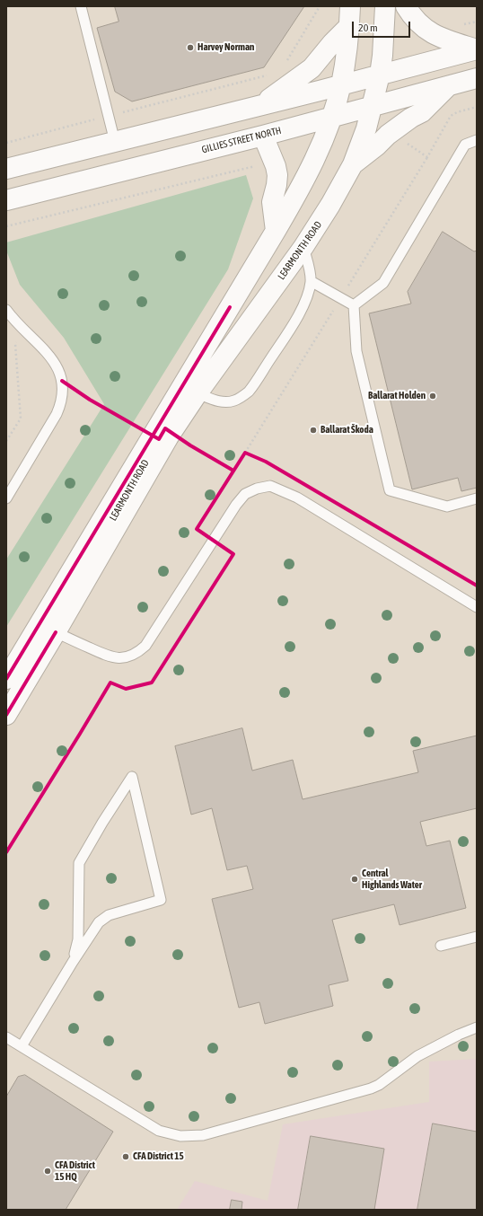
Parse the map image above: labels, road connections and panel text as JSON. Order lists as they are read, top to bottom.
{
  "streets": {
    "main road": ["GILLIES STREET NORTH", "LEARMONTH ROAD"]
  },
  "crossings": [
    ["GILLIES STREET NORTH", "LEARMONTH ROAD"]
  ],
  "places": [
    "Harvey Norman",
    "Ballarat Holden",
    "Ballarat Škoda",
    "Central Highlands Water",
    "CFA District 15",
    "CFA District 15 HQ"
  ],
  "scale_bar": "20 m"
}
